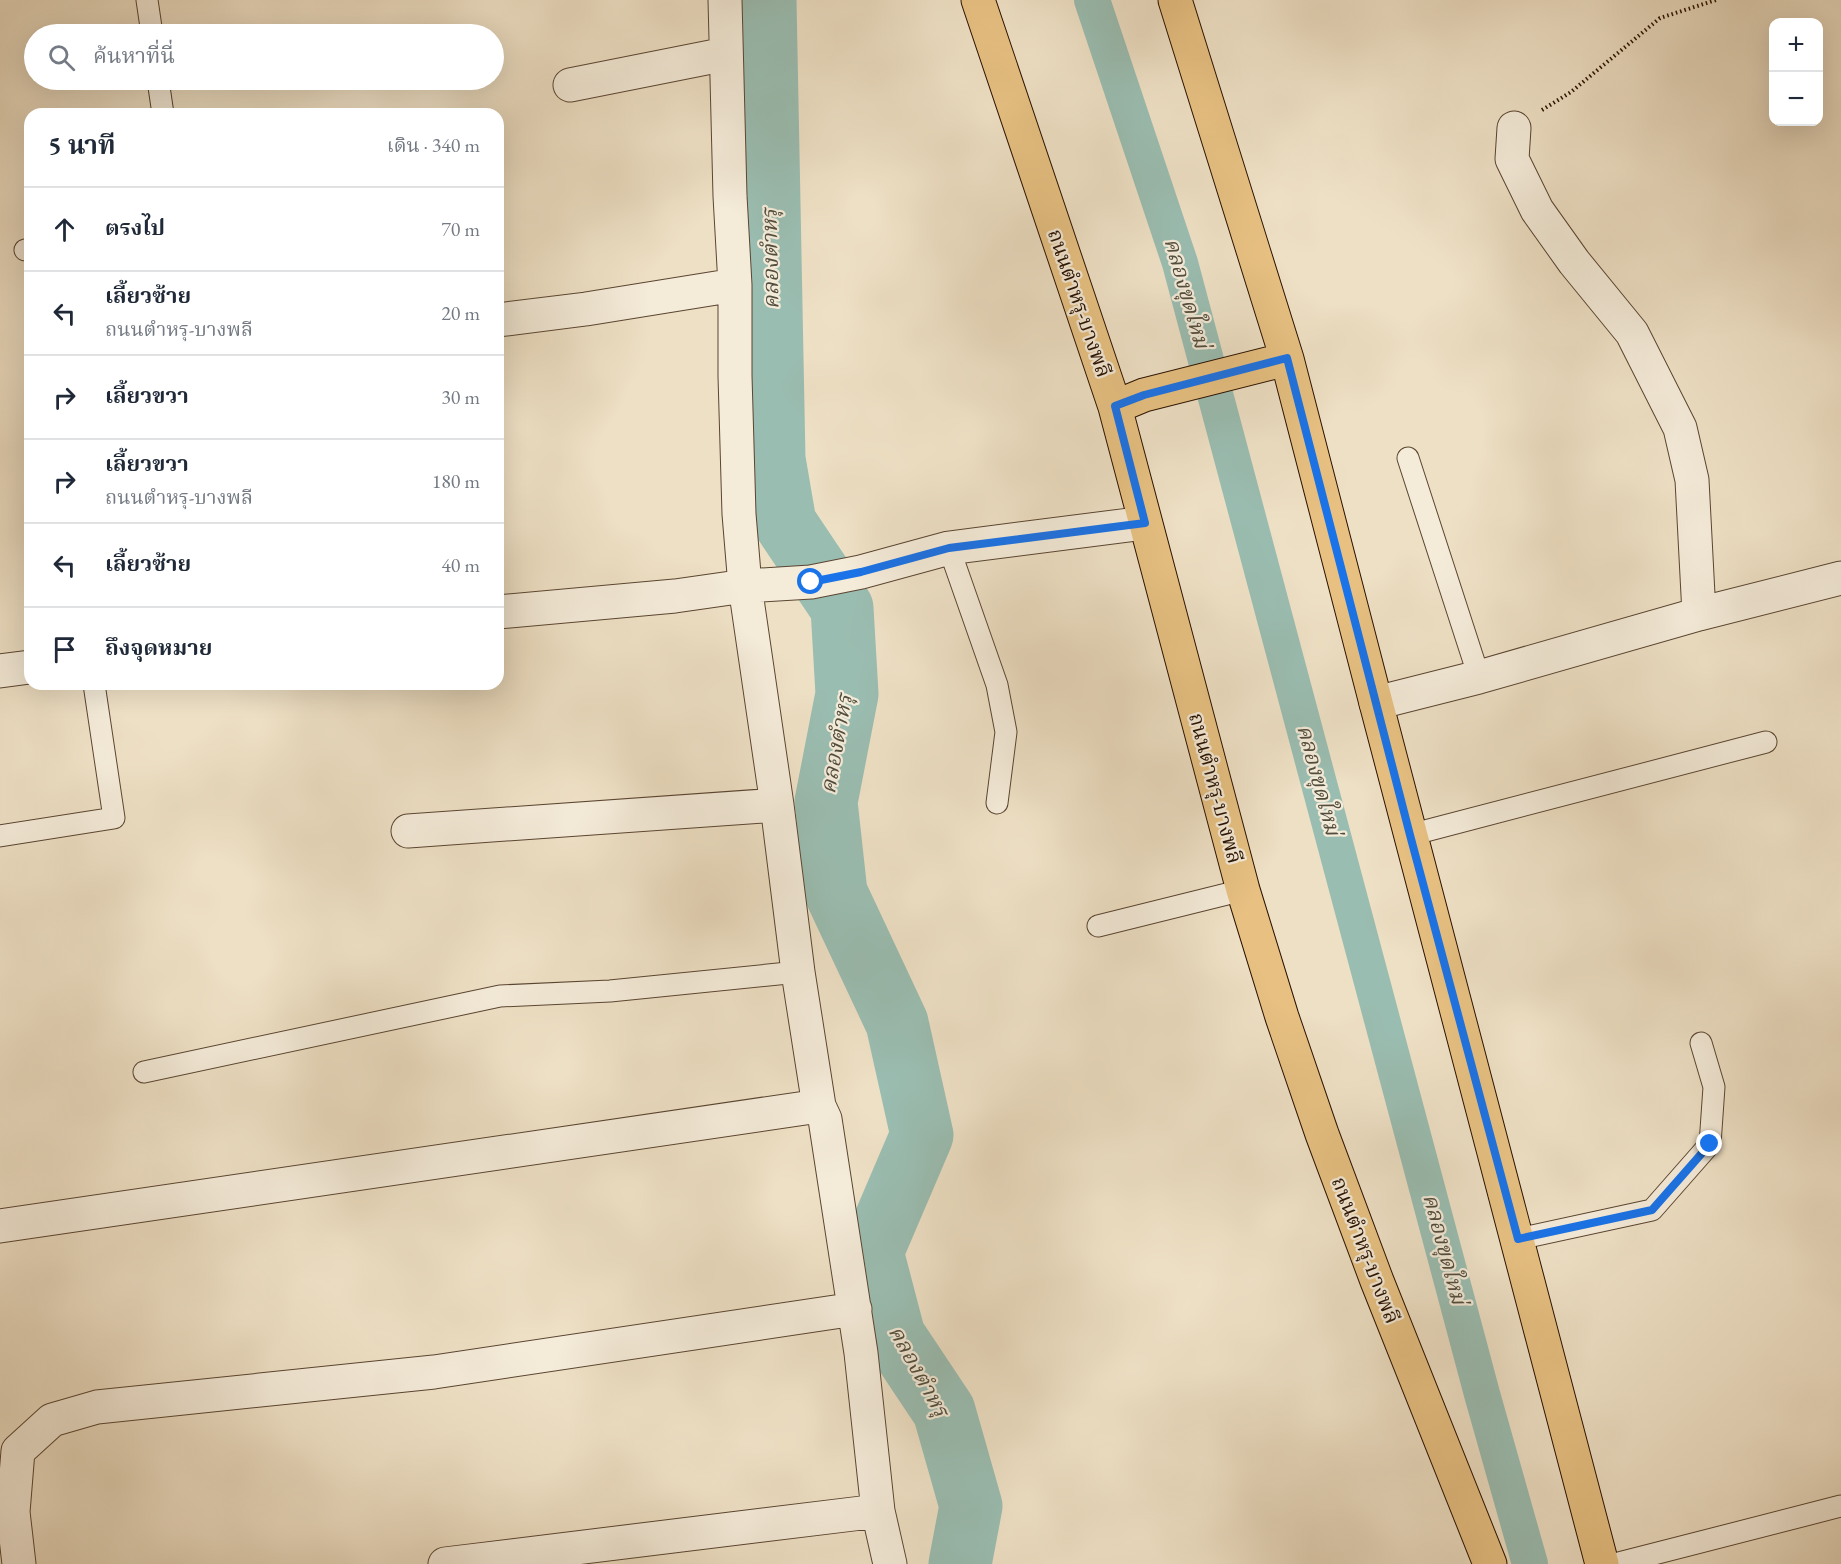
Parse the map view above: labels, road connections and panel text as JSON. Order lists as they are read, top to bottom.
{
  "streets": {
    "main road": ["ถนนตำหรุ-บางพลี"]
  },
  "water": ["คลองตำหรุ", "คลองขุดใหม่"],
  "page": {
    "map_buttons": ["+", "−"],
    "search": "ค้นหาที่นี่",
    "heading": ["5 นาที", "เดิน · 340 m"],
    "list": [
      ["ตรงไป", "70 m"],
      ["เลี้ยวซ้าย", "ถนนตำหรุ-บางพลี", "20 m"],
      ["เลี้ยวขวา", "30 m"],
      ["เลี้ยวขวา", "ถนนตำหรุ-บางพลี", "180 m"],
      ["เลี้ยวซ้าย", "40 m"],
      "ถึงจุดหมาย"
    ]
  }
}
